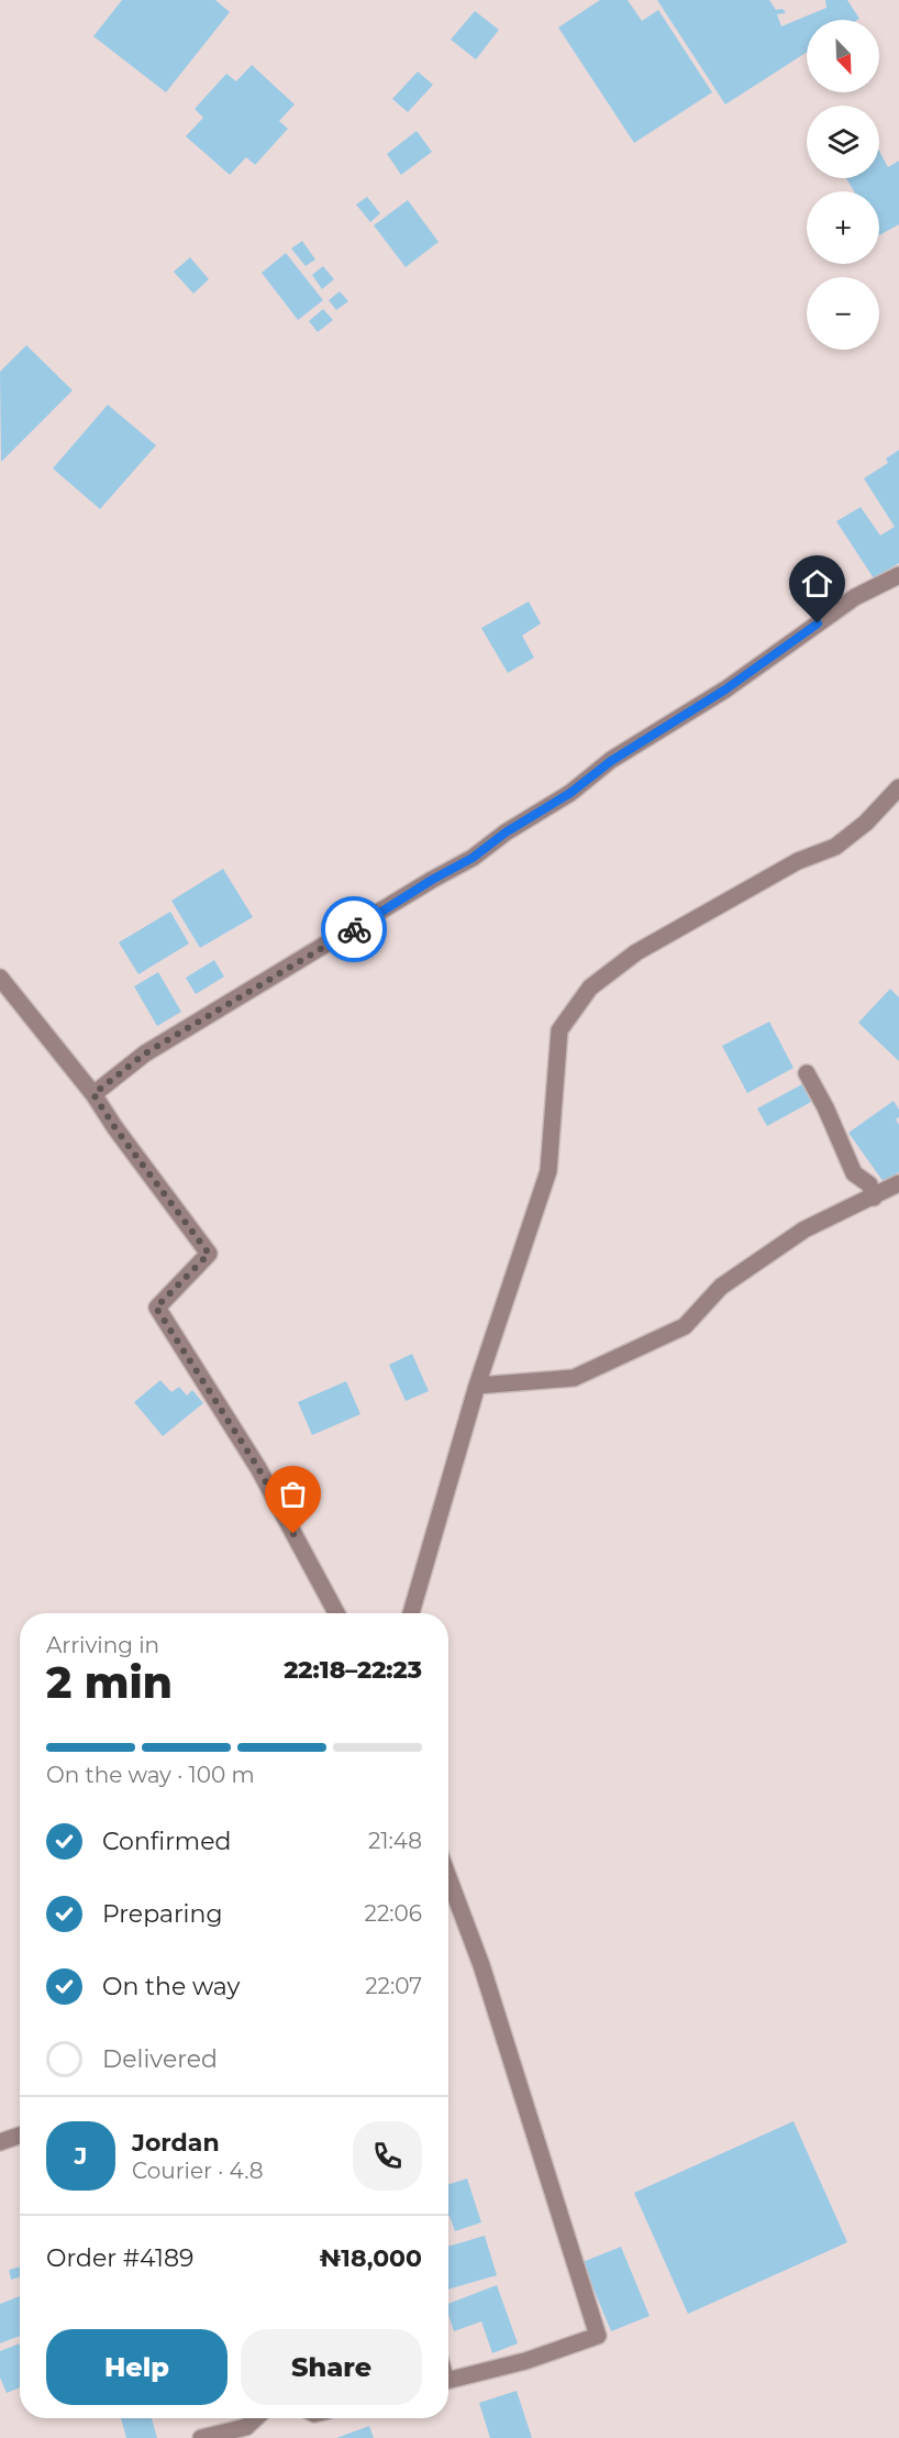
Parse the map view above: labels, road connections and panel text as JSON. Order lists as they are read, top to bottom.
{
  "north": "bottom right",
  "page": {
    "map_buttons": ["+", "−"],
    "heading": ["2 min", "Arriving in", "22:18–22:23"],
    "panel": [
      "Jordan",
      "Courier · 4.8",
      "Order #4189",
      "₦18,000"
    ],
    "bar": "On the way · 100 m",
    "list": [
      ["Confirmed", "21:48"],
      ["Preparing", "22:06"],
      ["On the way", "22:07"],
      "Delivered"
    ],
    "round": "J",
    "buttons": ["Help", "Share"]
  }
}
